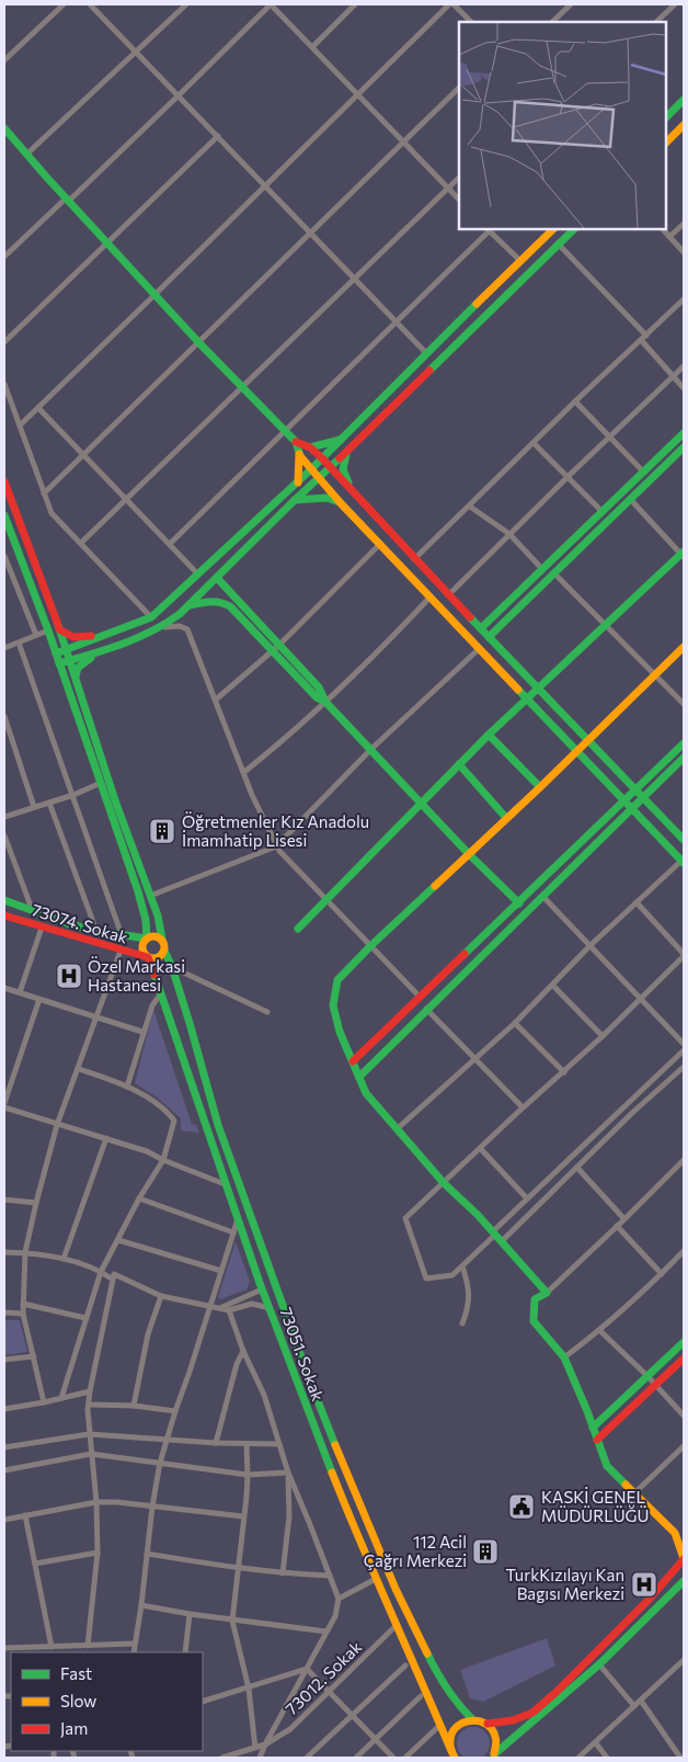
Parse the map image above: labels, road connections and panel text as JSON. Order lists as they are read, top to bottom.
{
  "streets": {
    "main road": ["73074. Sokak", "73051. Sokak"],
    "street": ["73012. Sokak"]
  },
  "crossings": [
    ["73074. Sokak", "73051. Sokak"],
    ["73051. Sokak", "73012. Sokak"]
  ],
  "places": {
    "building": ["Öğretmenler Kız Anadolu İmamhatip Lisesi", "112 Acil Çağrı Merkezi"],
    "hospital": ["Özel Markasi Hastanesi", "TurkKızılayı Kan Bagısı Merkezi"],
    "public building": ["KASKİ GENEL MÜDÜRLÜĞÜ"]
  },
  "legend": ["Fast", "Slow", "Jam"]
}
